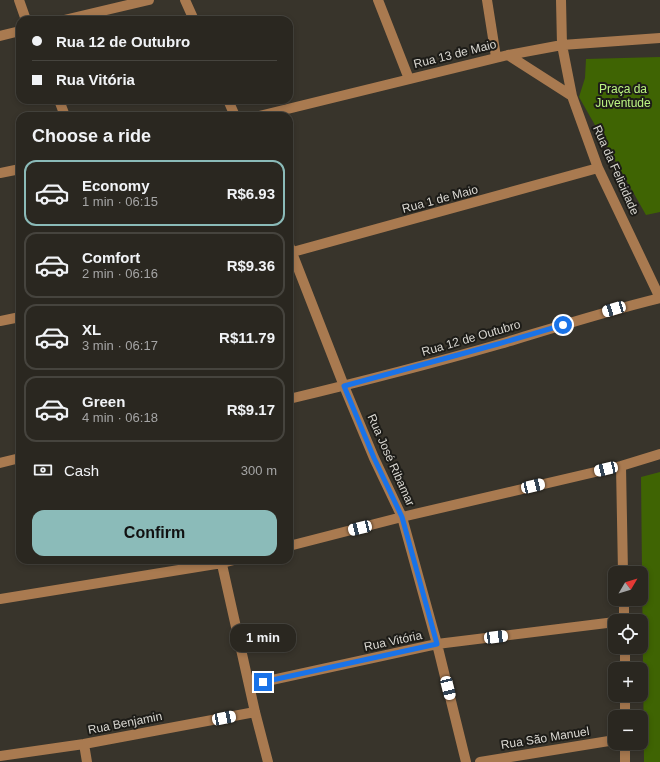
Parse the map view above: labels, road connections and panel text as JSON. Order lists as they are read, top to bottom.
{
  "streets": {
    "street": [
      "Rua 13 de Maio",
      "Rua da Felicidade",
      "Rua 1 de Maio",
      "Rua 12 de Outubro",
      "Rua José Ribamar",
      "Rua Vitória",
      "Rua Benjamin",
      "Rua São Manuel"
    ]
  },
  "crossings": [
    ["Rua 13 de Maio", "Rua da Felicidade"],
    ["Rua da Felicidade", "Rua 1 de Maio"],
    ["Rua da Felicidade", "Rua 12 de Outubro"],
    ["Rua 12 de Outubro", "Rua José Ribamar"],
    ["Rua José Ribamar", "Rua Vitória"]
  ],
  "parks": ["Praça da Juventude"],
  "north": "top right",
  "page": {
    "banner": ["Rua 12 de Outubro", "Rua Vitória"],
    "heading": "Choose a ride",
    "list": [
      {
        "name": "Economy",
        "note": "1 min · 06:15",
        "value": "R$6.93"
      },
      {
        "name": "Comfort",
        "note": "2 min · 06:16",
        "value": "R$9.36"
      },
      {
        "name": "XL",
        "note": "3 min · 06:17",
        "value": "R$11.79"
      },
      {
        "name": "Green",
        "note": "4 min · 06:18",
        "value": "R$9.17"
      }
    ],
    "pay": ["Cash", "300 m"],
    "buttons": "Confirm",
    "map_buttons": ["+", "−"],
    "bubble": "1 min"
  }
}
